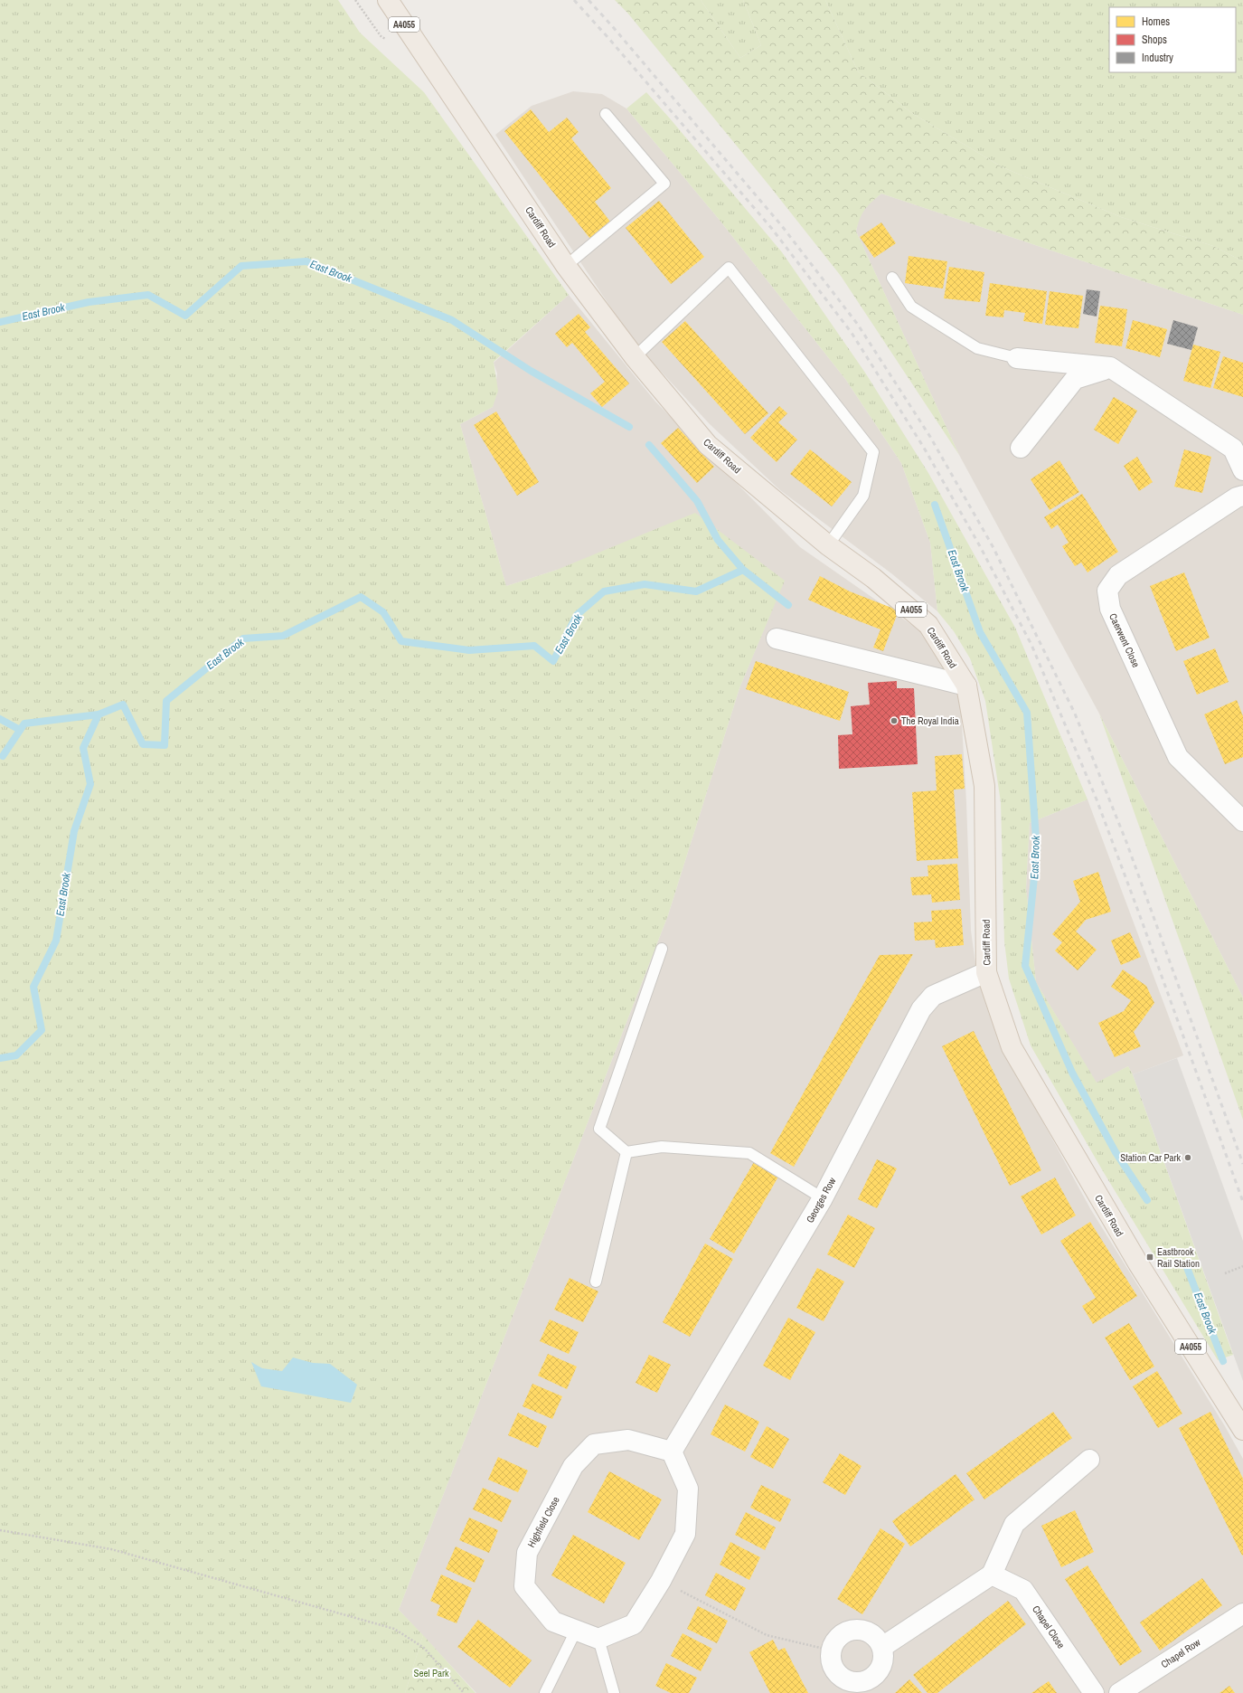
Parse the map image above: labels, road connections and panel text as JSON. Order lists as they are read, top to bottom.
{
  "streets": {
    "main road": ["A4055", "Cardiff Road"],
    "street": [
      "Caerwent Close",
      "Georges Row",
      "Highfield Close",
      "Chapel Close",
      "Chapel Row"
    ]
  },
  "crossings": [
    ["Cardiff Road", "Georges Row"],
    ["Georges Row", "Highfield Close"]
  ],
  "water": ["East Brook"],
  "parks": ["Seel Park"],
  "places": {
    "other": ["The Royal India", "Station Car Park"],
    "transit": ["Eastbrook Rail Station"]
  },
  "legend": ["Homes", "Shops", "Industry"]
}
